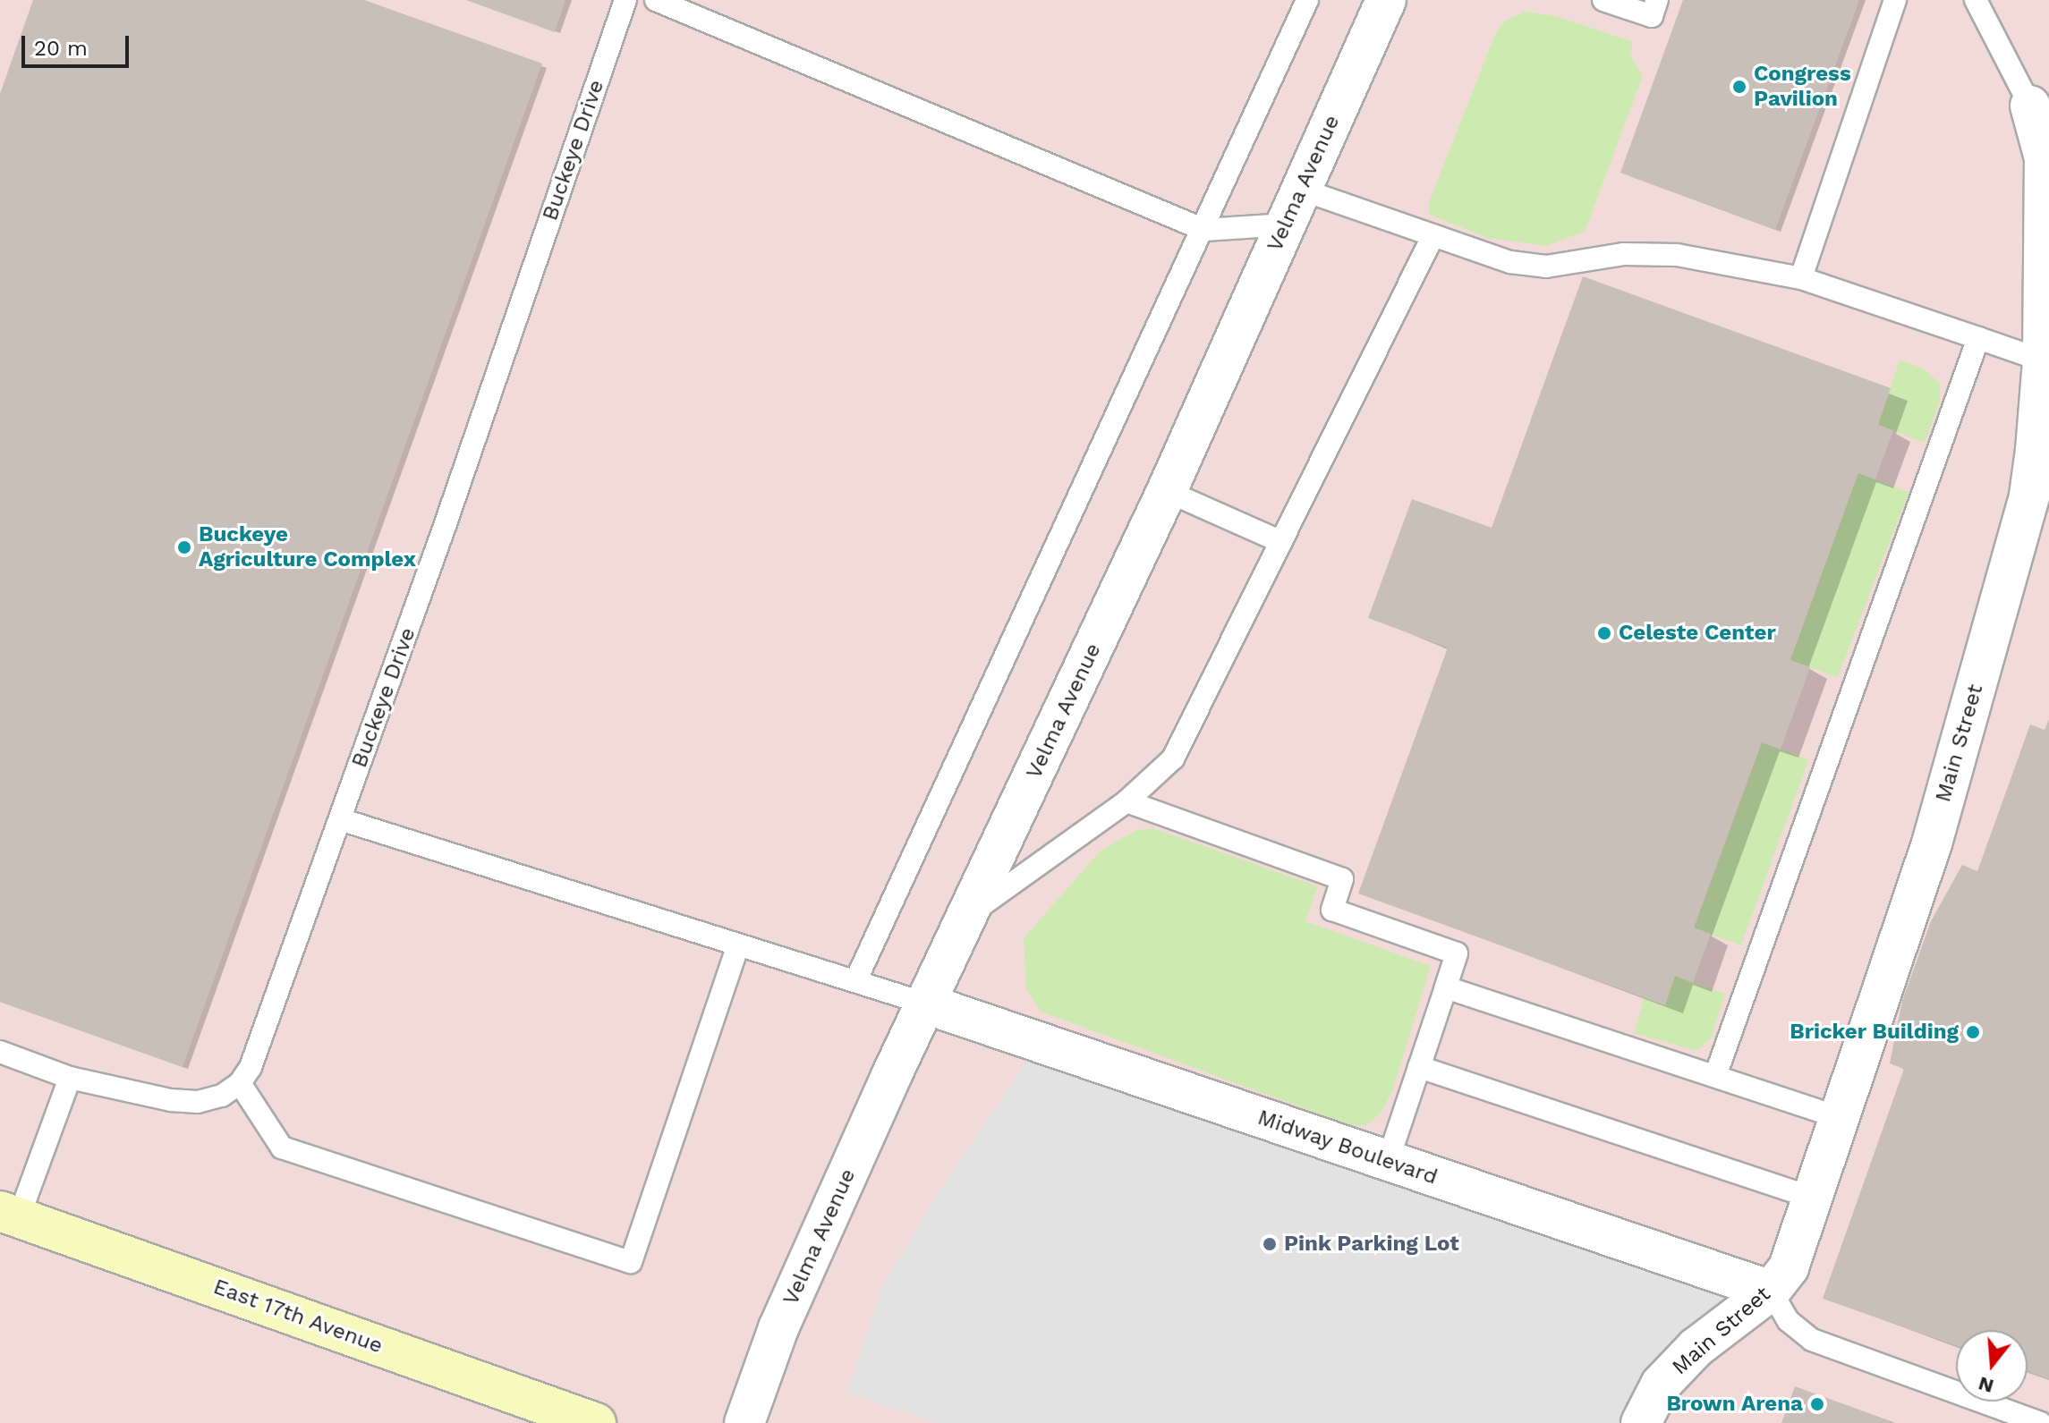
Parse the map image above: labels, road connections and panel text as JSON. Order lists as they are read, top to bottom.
{
  "streets": {
    "street": [
      "Velma Avenue",
      "Main Street",
      "Midway Boulevard",
      "East 17th Avenue"
    ],
    "lane": ["Buckeye Drive"]
  },
  "crossings": [
    ["Velma Avenue", "Midway Boulevard"],
    ["Main Street", "Midway Boulevard"]
  ],
  "places": [
    "Congress Pavilion",
    "Buckeye Agriculture Complex",
    "Celeste Center",
    "Bricker Building",
    "Pink Parking Lot",
    "Brown Arena"
  ],
  "scale_bar": "20 m",
  "north": "bottom"
}
